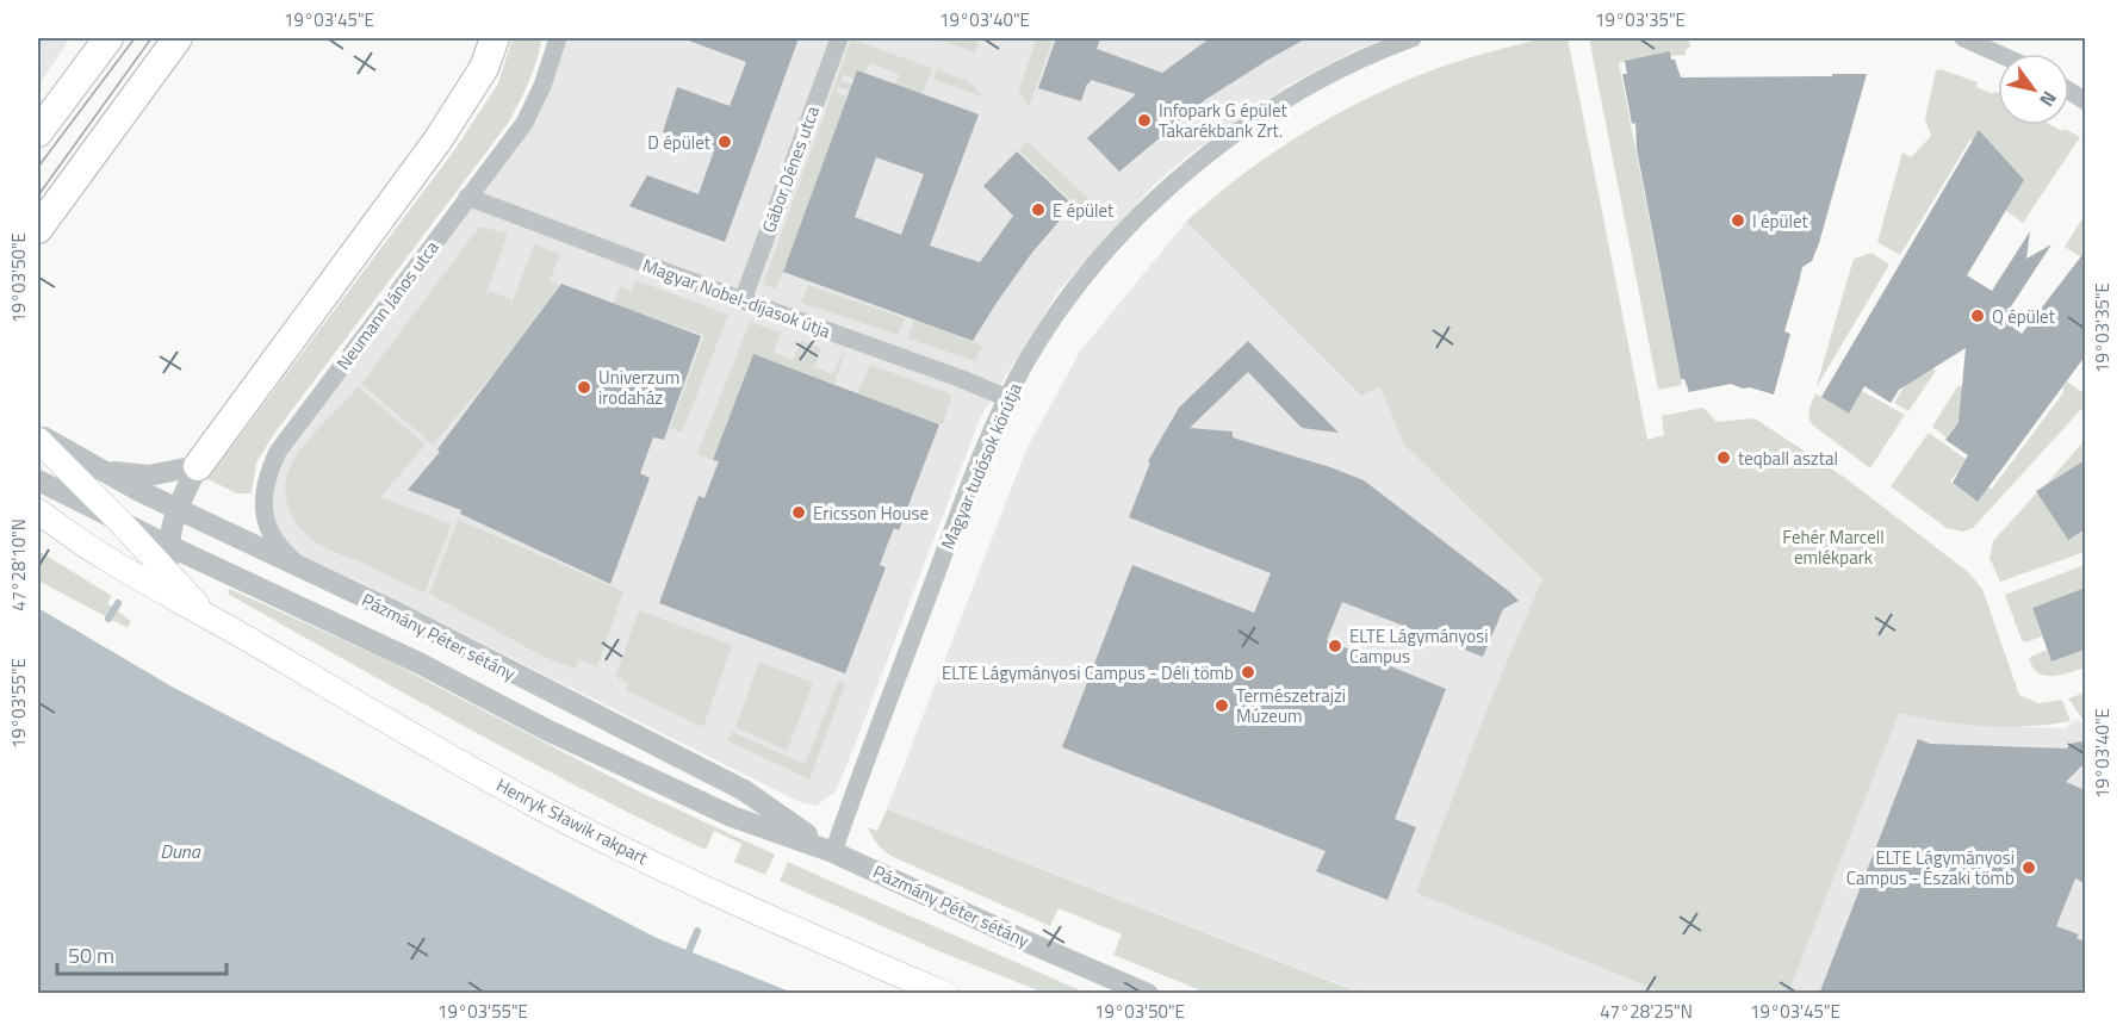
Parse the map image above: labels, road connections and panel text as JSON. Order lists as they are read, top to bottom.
{
  "streets": {
    "main road": ["Pázmány Péter sétány", "Henryk Sławik rakpart"],
    "street": [
      "Gábor Dénes utca",
      "Magyar Nobel-díjasok útja",
      "Neumann János utca",
      "Magyar tudósok körútja"
    ]
  },
  "crossings": [
    ["Gábor Dénes utca", "Magyar Nobel-díjasok útja"],
    ["Magyar Nobel-díjasok útja", "Neumann János utca"],
    ["Magyar Nobel-díjasok útja", "Magyar tudósok körútja"],
    ["Neumann János utca", "Pázmány Péter sétány"],
    ["Magyar tudósok körútja", "Pázmány Péter sétány"],
    ["Pázmány Péter sétány", "Henryk Sławik rakpart"]
  ],
  "water": ["Duna"],
  "parks": ["Fehér Marcell emlékpark"],
  "places": [
    "Infopark G épület Takarékbank Zrt.",
    "D épület",
    "E épület",
    "I épület",
    "Q épület",
    "Univerzum irodaház",
    "teqball asztal",
    "Ericsson House",
    "ELTE Lágymányosi Campus",
    "ELTE Lágymányosi Campus - Déli tömb",
    "Természetrajzi Múzeum",
    "ELTE Lágymányosi Campus - Északi tömb"
  ],
  "scale_bar": "50 m",
  "north": "bottom right",
  "coordinates": [
    "19°03'45\"E",
    "19°03'40\"E",
    "19°03'35\"E",
    "19°03'50\"E",
    "47°28'10\"N",
    "19°03'55\"E",
    "47°28'25\"N"
  ]
}
